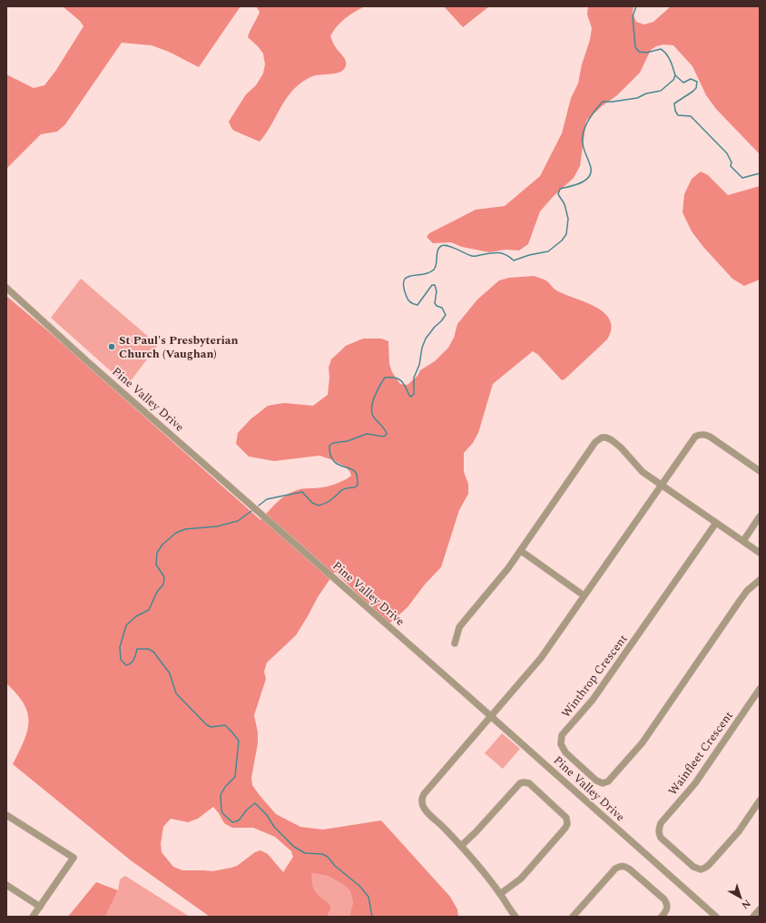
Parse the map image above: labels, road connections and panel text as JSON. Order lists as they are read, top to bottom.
{
  "streets": {
    "street": ["Pine Valley Drive", "Winthrop Crescent", "Wainfleet Crescent"]
  },
  "places": ["St Paul's Presbyterian Church (Vaughan)"],
  "north": "bottom right"
}
